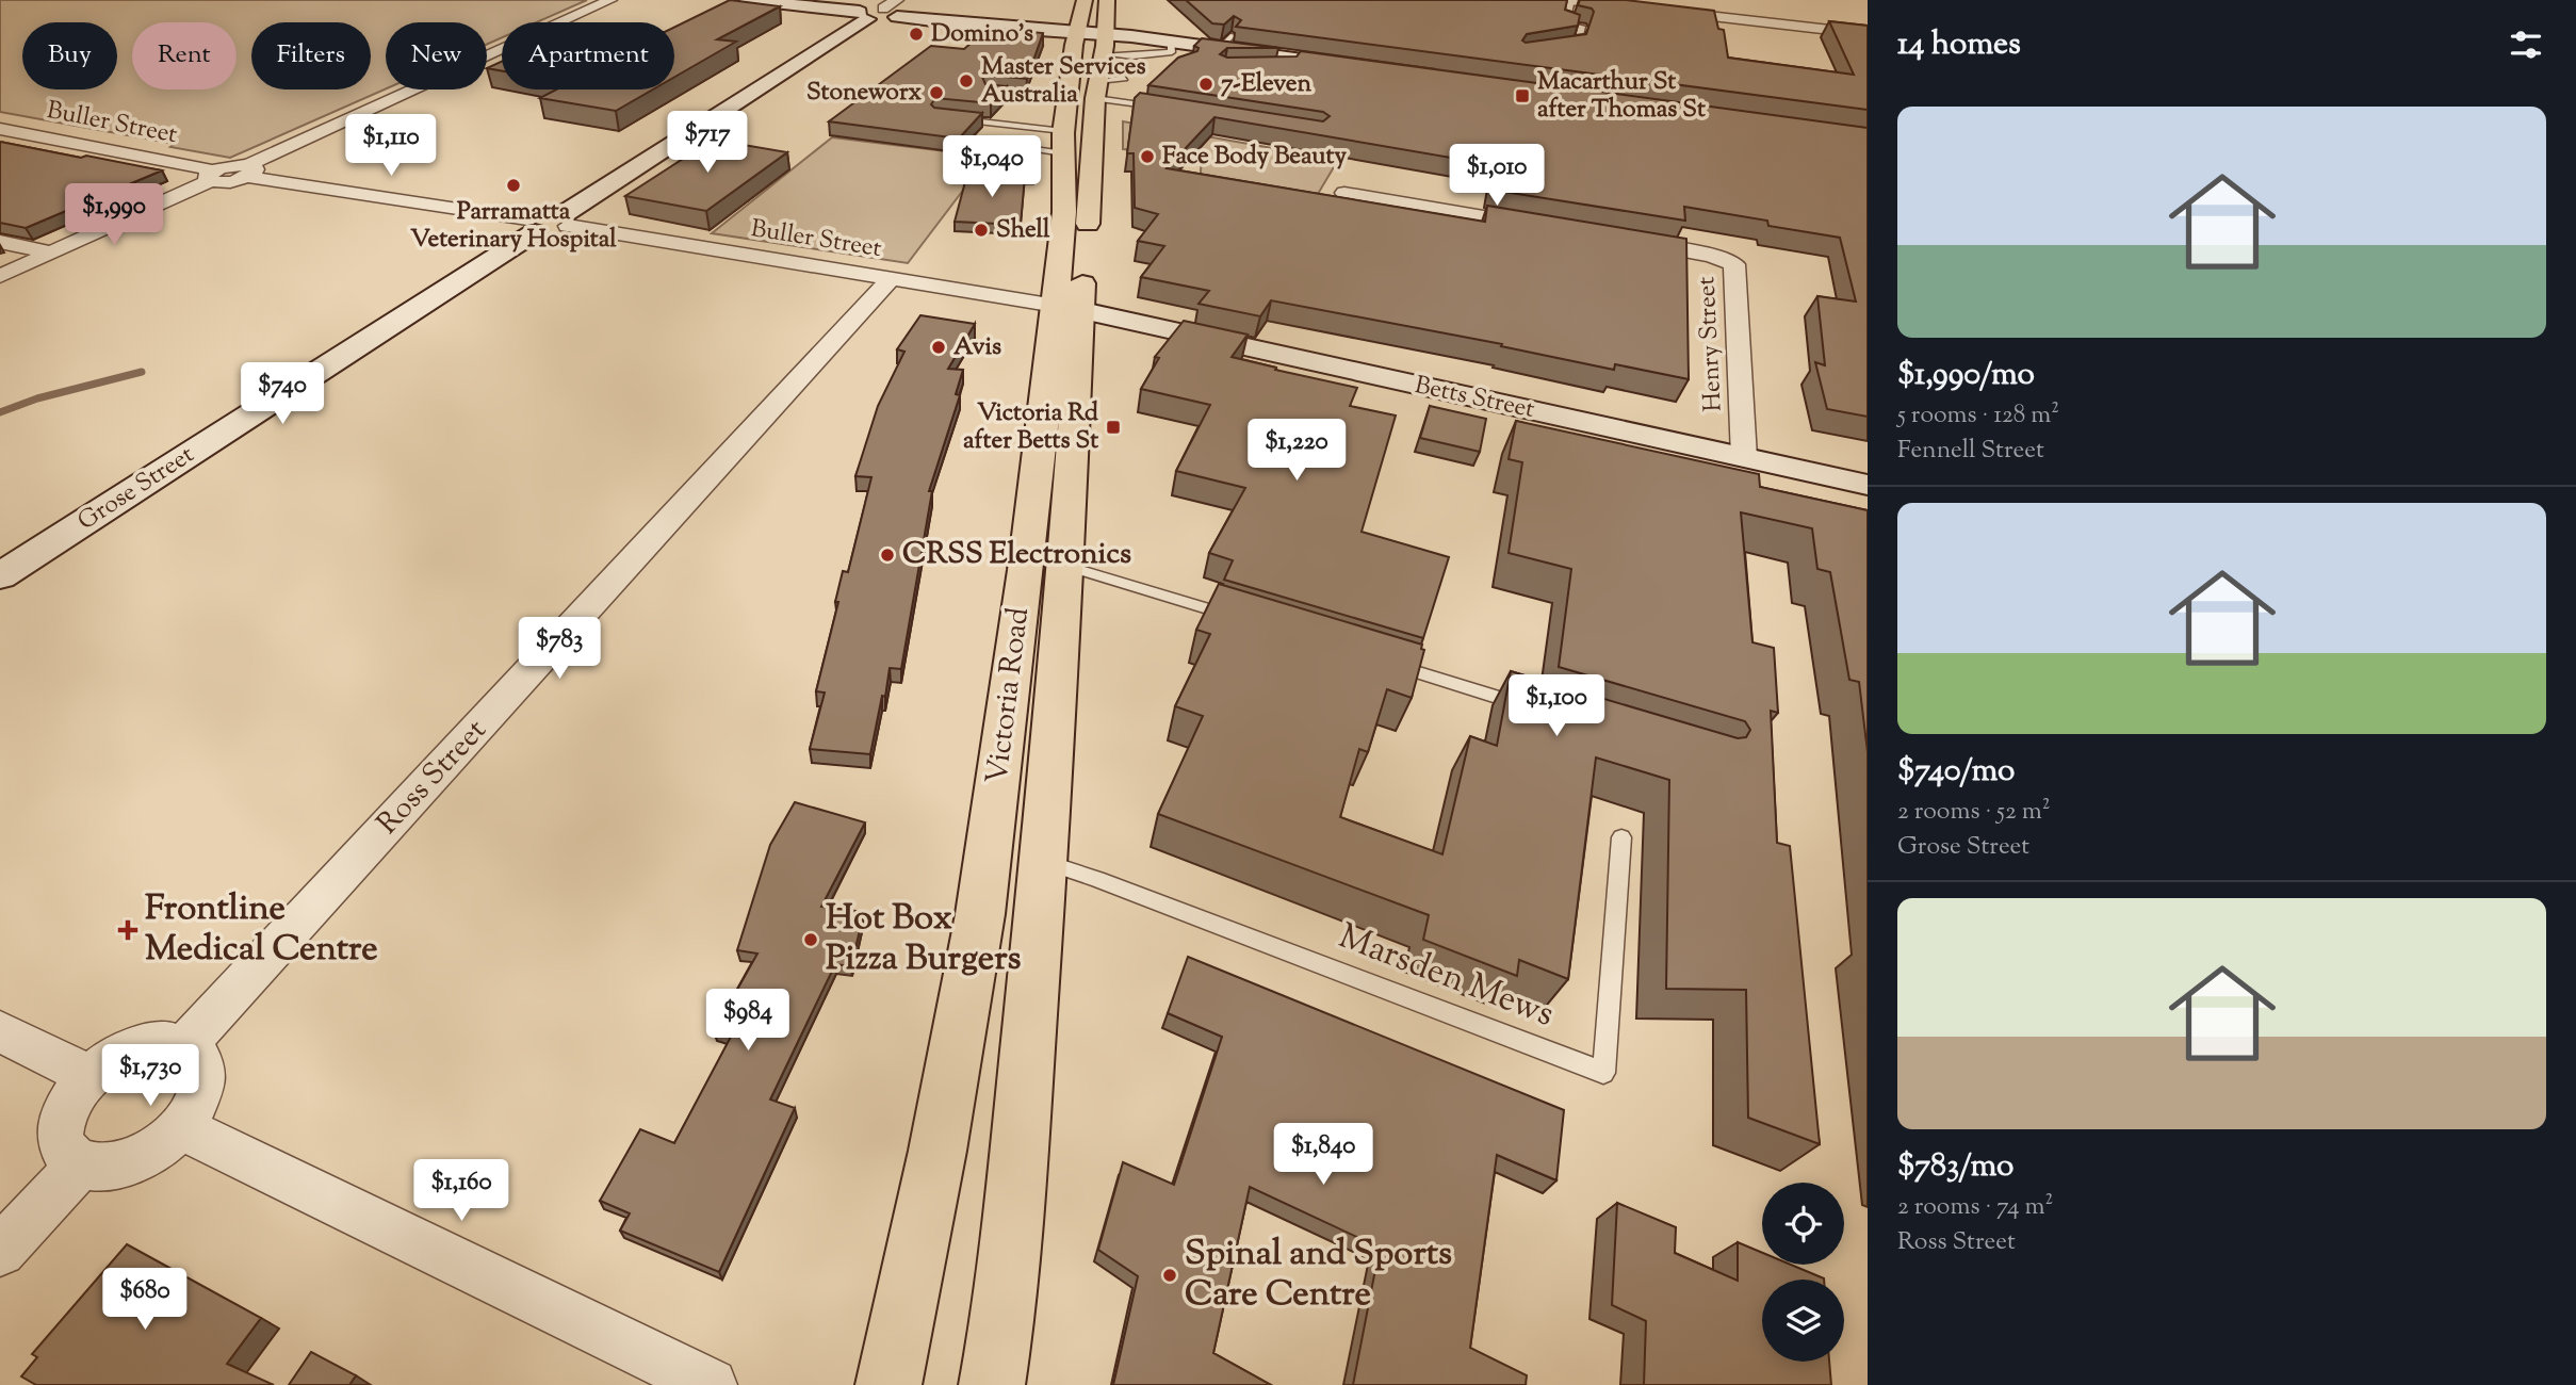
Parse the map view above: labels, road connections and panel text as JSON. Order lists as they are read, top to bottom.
{
  "streets": {
    "main road": ["Victoria Road"],
    "street": [
      "Buller Street",
      "Henry Street",
      "Betts Street",
      "Grose Street",
      "Ross Street"
    ],
    "lane": ["Marsden Mews"]
  },
  "crossings": [
    ["Buller Street", "Betts Street"],
    ["Buller Street", "Victoria Road"],
    ["Buller Street", "Ross Street"],
    ["Henry Street", "Betts Street"],
    ["Betts Street", "Victoria Road"],
    ["Victoria Road", "Marsden Mews"]
  ],
  "places": {
    "other": [
      "Domino's",
      "Master Services Australia",
      "7-Eleven",
      "Stoneworx",
      "Face Body Beauty",
      "Parramatta Veterinary Hospital",
      "Shell",
      "Avis",
      "CRSS Electronics",
      "Hot Box Pizza Burgers",
      "Spinal and Sports Care Centre"
    ],
    "transit": ["Macarthur St after Thomas St", "Victoria Rd after Betts St"],
    "health": ["Frontline Medical Centre"]
  },
  "page": {
    "heading": "14 homes",
    "chip": [
      "Buy",
      "Rent",
      "Filters",
      "New",
      "Apartment"
    ],
    "list": [
      {
        "name": "$1,990/mo",
        "note": "5 rooms · 128 m² · Fennell Street"
      },
      {
        "name": "$740/mo",
        "note": "2 rooms · 52 m² · Grose Street"
      },
      {
        "name": "$783/mo",
        "note": "2 rooms · 74 m² · Ross Street"
      }
    ],
    "price": [
      "$717",
      "$1,110",
      "$1,040",
      "$1,010",
      "$1,990",
      "$740",
      "$1,220",
      "$783",
      "$1,100",
      "$984",
      "$1,730",
      "$1,840",
      "$1,160",
      "$680"
    ]
  }
}
